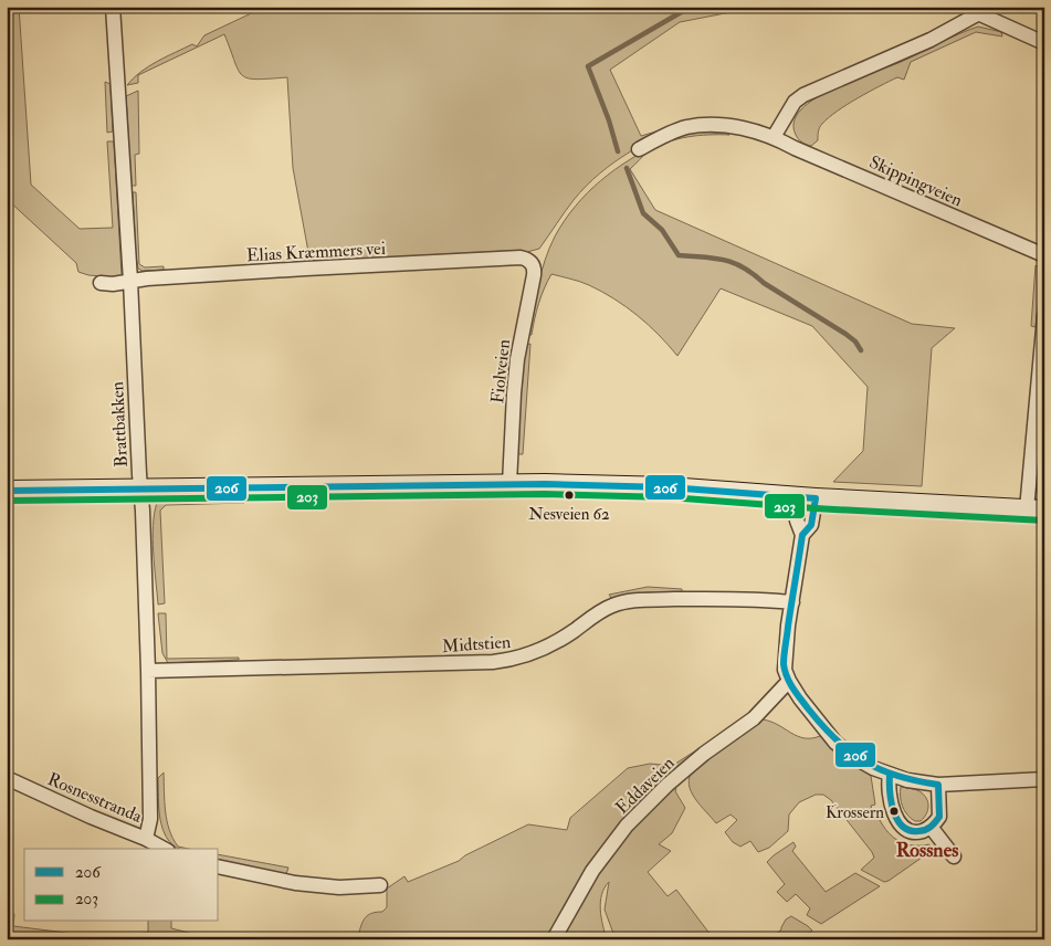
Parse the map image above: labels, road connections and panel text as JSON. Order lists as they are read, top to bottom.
{
  "streets": {
    "street": [
      "Skippingveien",
      "Elias Kræmmers vei",
      "Fiolveien",
      "Brattbakken",
      "Midtstien",
      "Eddaveien",
      "Rosnesstranda"
    ]
  },
  "crossings": [
    ["Elias Kræmmers vei", "Fiolveien"],
    ["Elias Kræmmers vei", "Brattbakken"],
    ["Brattbakken", "Midtstien"],
    ["Brattbakken", "Rosnesstranda"]
  ],
  "districts": ["Rossnes"],
  "places": ["Nesveien 62", "Krossern"],
  "lines": ["transit line 206", "transit line 203"],
  "legend": ["206", "203"]
}
